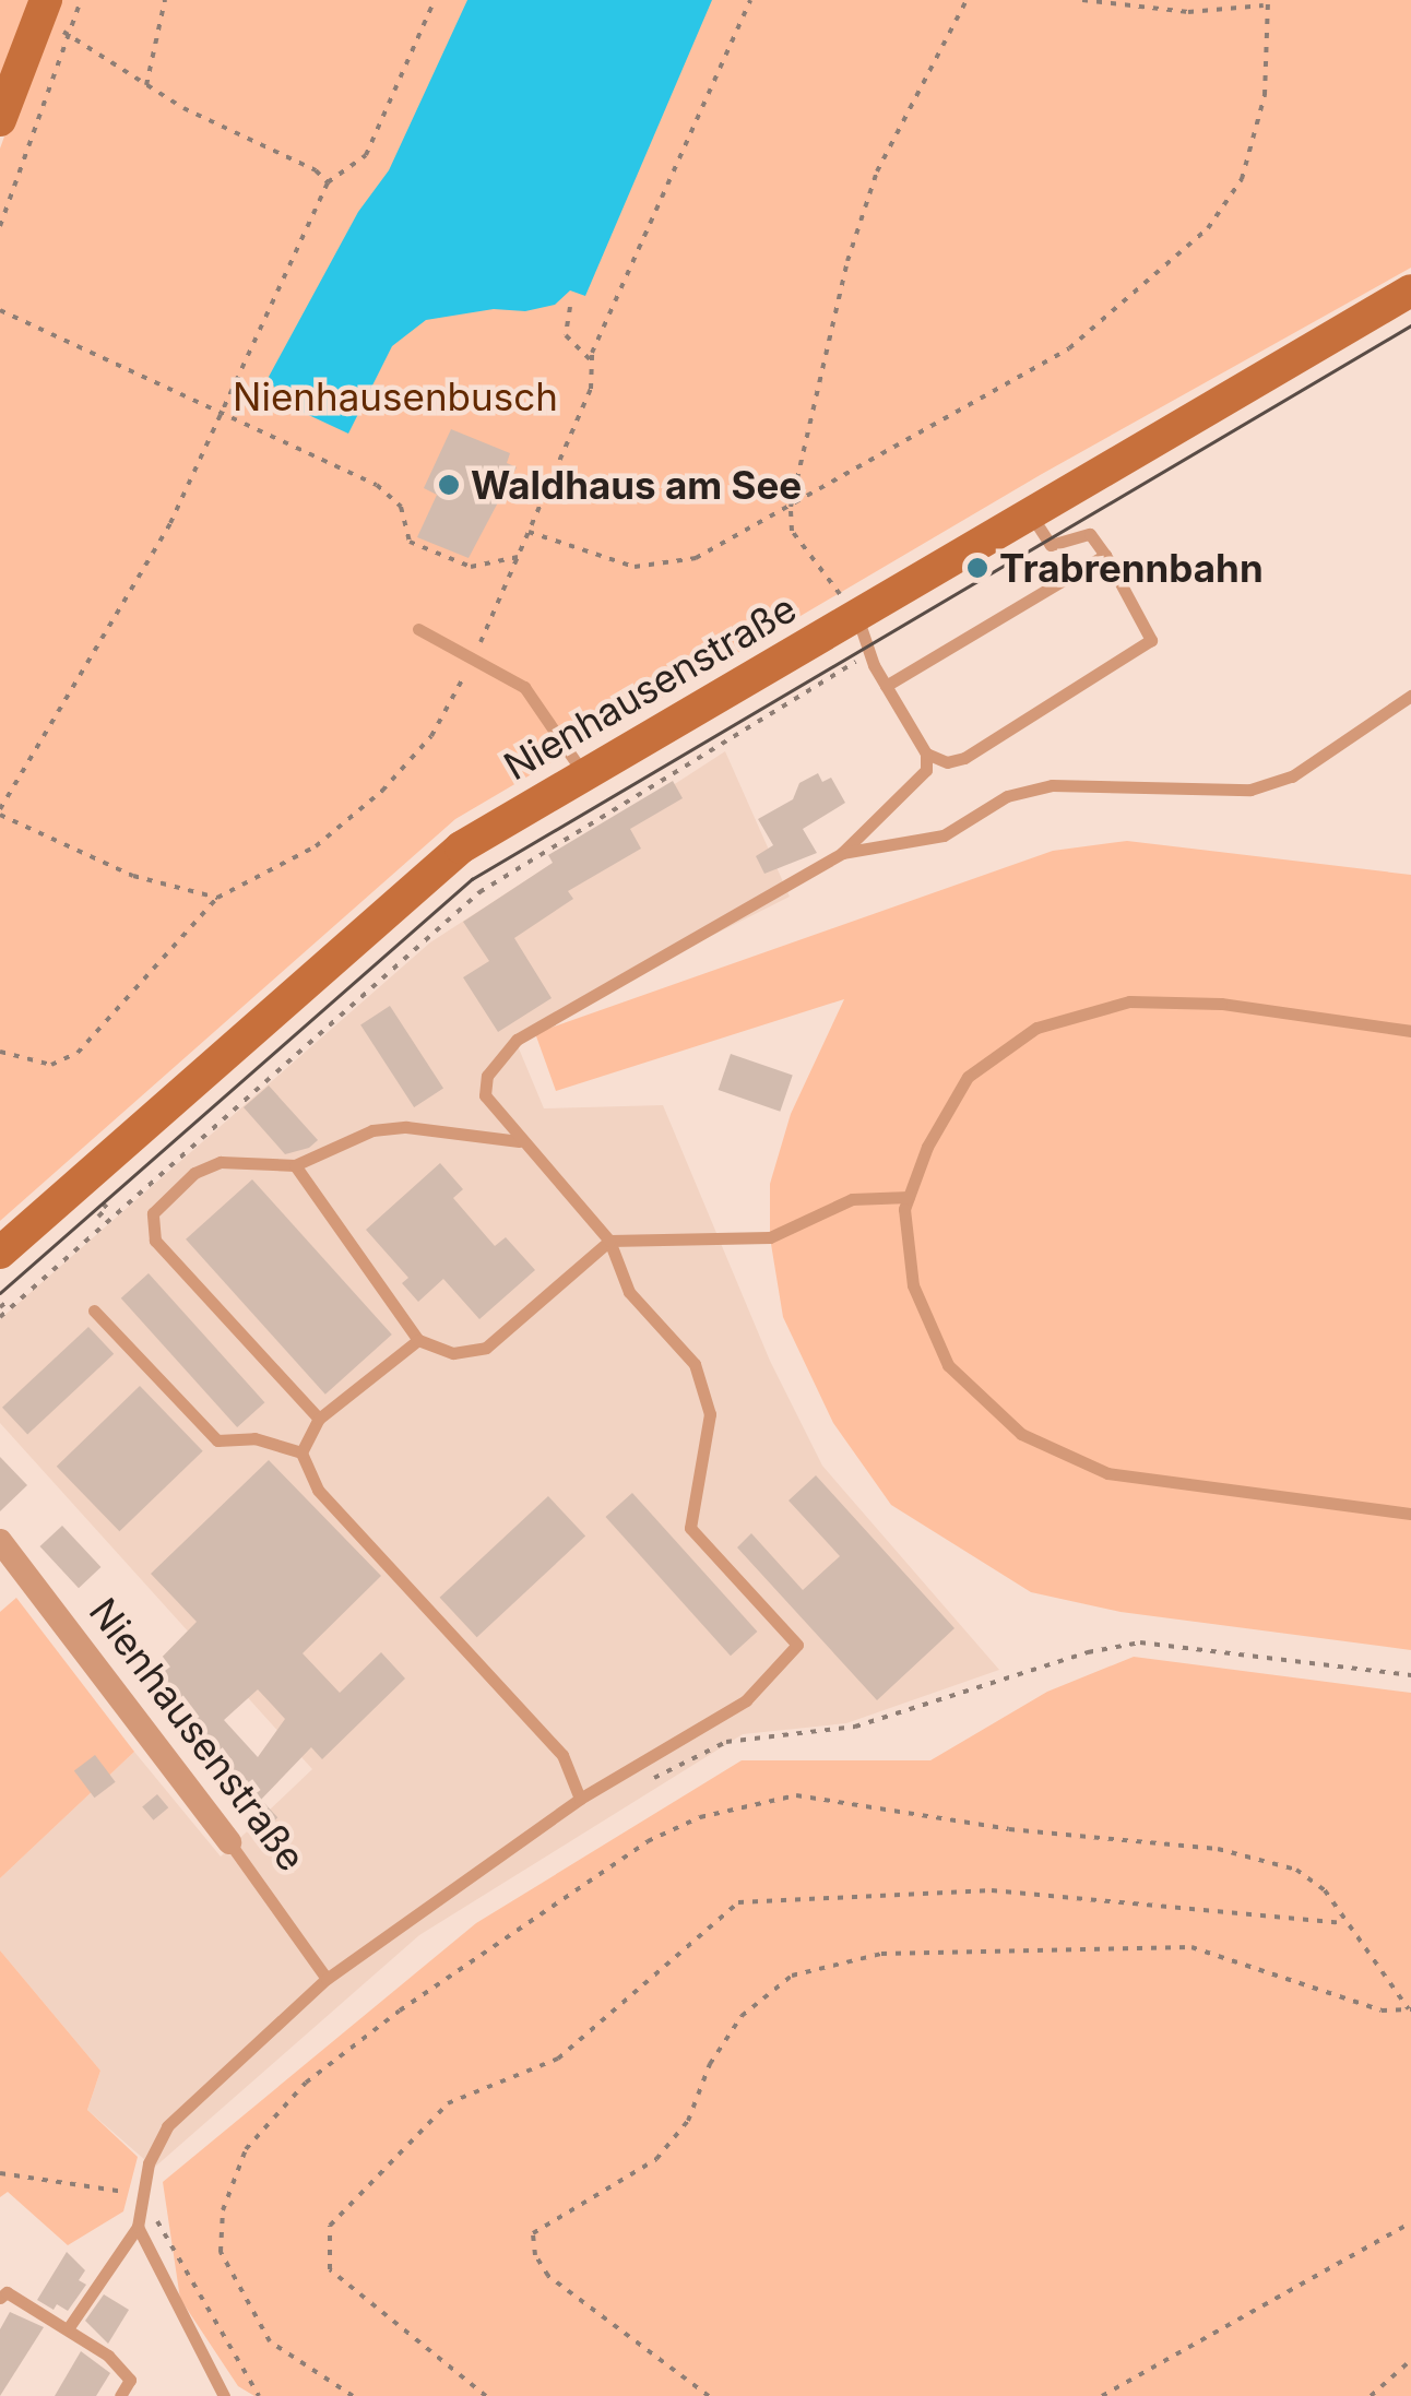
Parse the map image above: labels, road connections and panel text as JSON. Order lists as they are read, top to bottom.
{
  "streets": {
    "main road": ["Nienhausenstraße"]
  },
  "parks": ["Nienhausenbusch"],
  "places": ["Waldhaus am See", "Trabrennbahn"]
}
